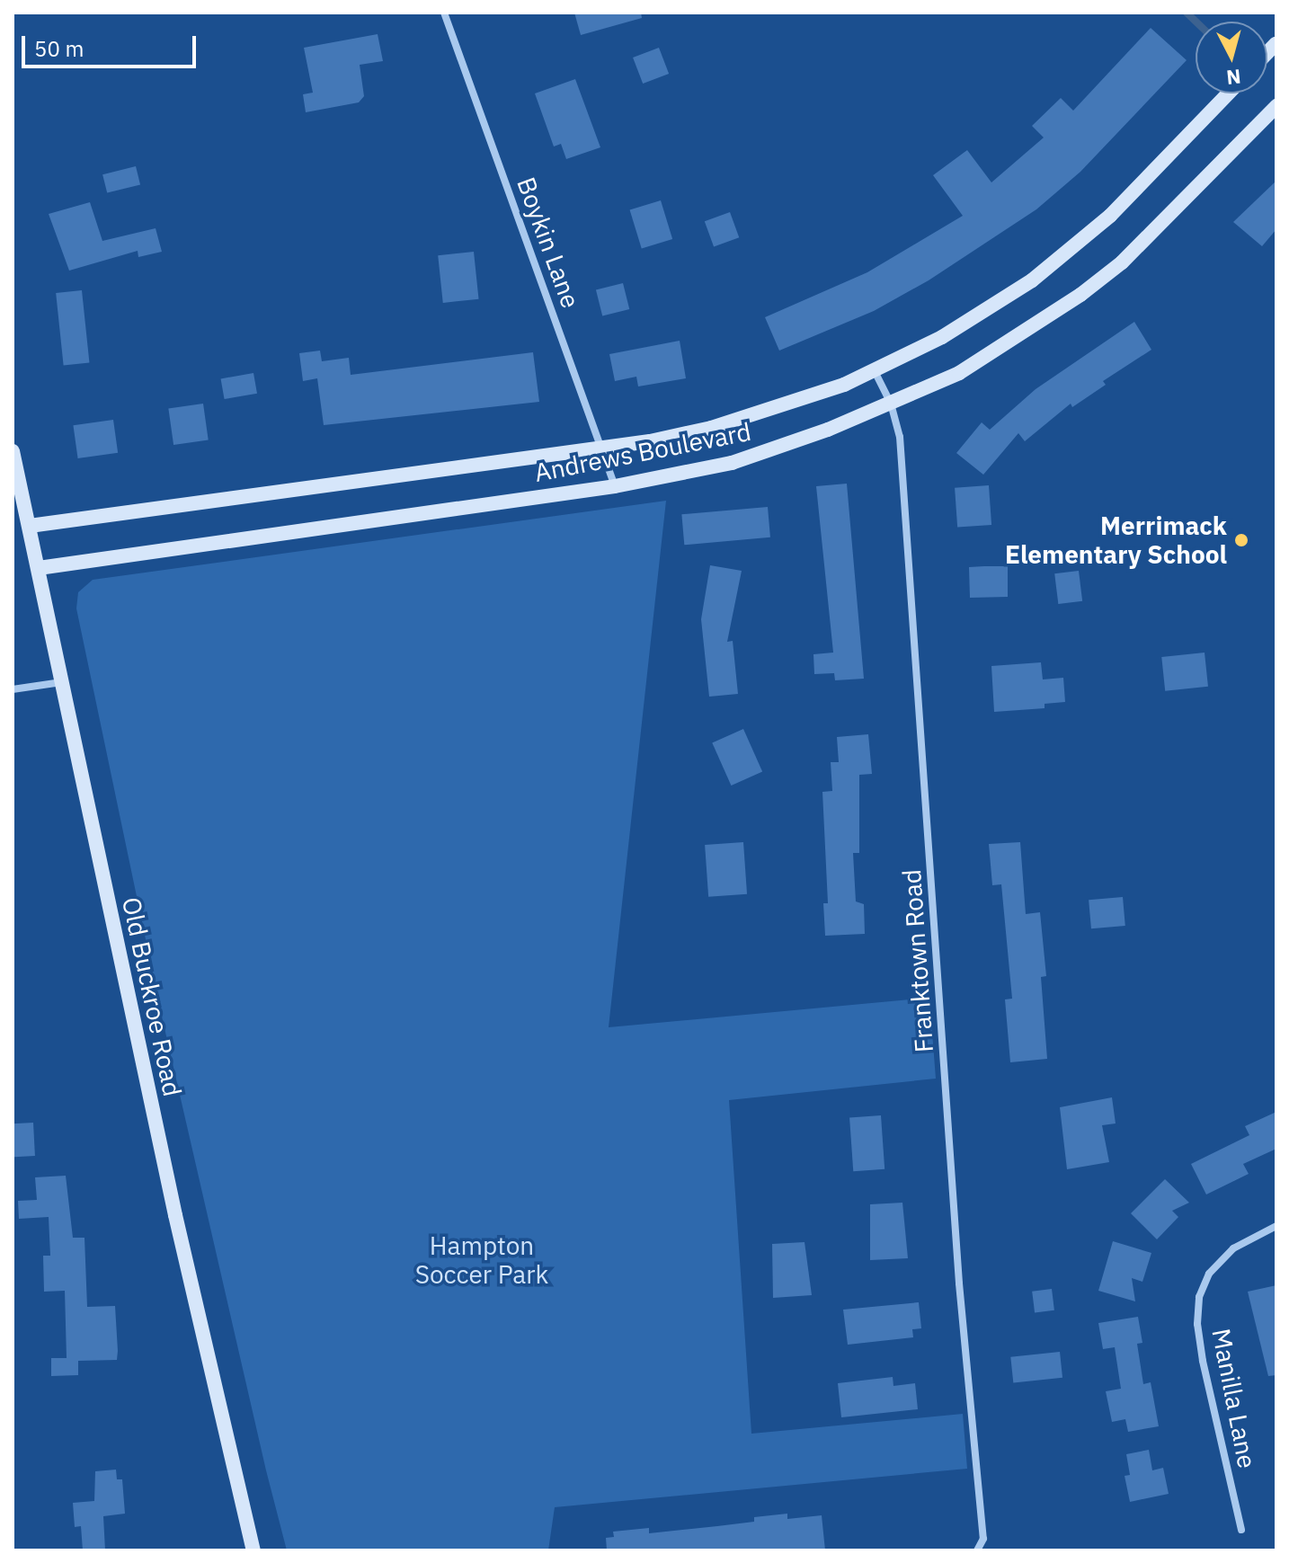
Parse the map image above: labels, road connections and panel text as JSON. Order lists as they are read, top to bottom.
{
  "streets": {
    "street": [
      "Boykin Lane",
      "Andrews Boulevard",
      "Franktown Road",
      "Old Buckroe Road",
      "Manilla Lane"
    ]
  },
  "crossings": [
    ["Boykin Lane", "Andrews Boulevard"],
    ["Andrews Boulevard", "Franktown Road"],
    ["Andrews Boulevard", "Old Buckroe Road"]
  ],
  "parks": ["Hampton Soccer Park"],
  "places": ["Merrimack Elementary School"],
  "scale_bar": "50 m",
  "north": "bottom"
}
